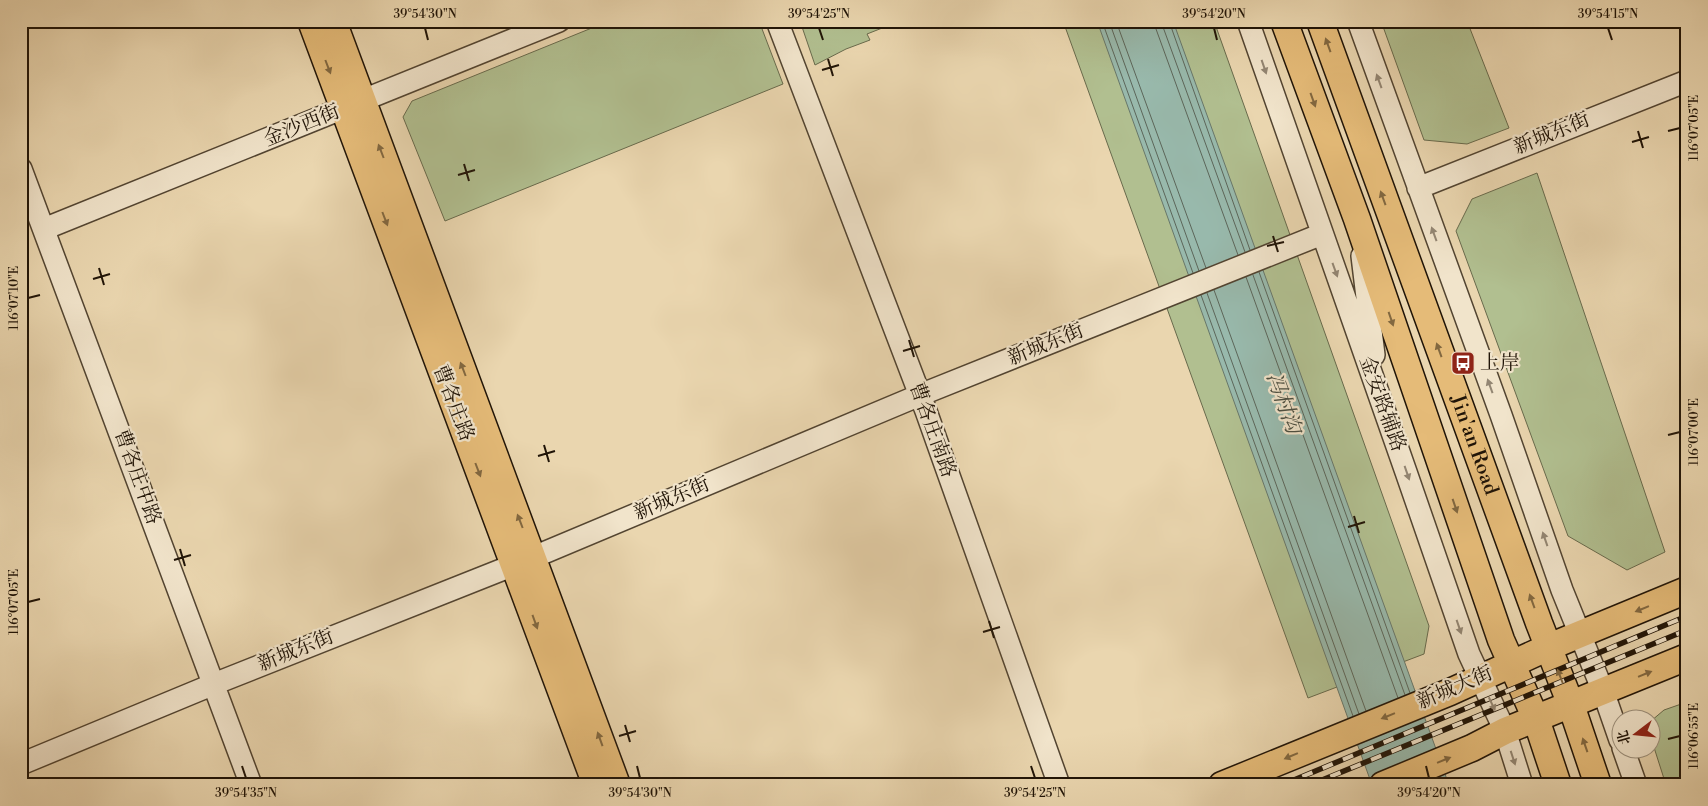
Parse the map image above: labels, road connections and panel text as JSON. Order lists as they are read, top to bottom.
{
  "streets": {
    "main road": ["曹各庄路", "Jin'an Road", "新城大街"],
    "street": [
      "金沙西街",
      "新城东街",
      "金安路辅路",
      "曹各庄南路",
      "曹各庄中路"
    ]
  },
  "crossings": [
    ["金沙西街", "曹各庄路"],
    ["金沙西街", "曹各庄中路"],
    ["新城东街", "曹各庄路"],
    ["新城东街", "金安路辅路"],
    ["新城东街", "曹各庄南路"],
    ["新城东街", "曹各庄中路"],
    ["金安路辅路", "新城大街"],
    ["Jin'an Road", "新城大街"]
  ],
  "water": ["冯村沟"],
  "places": {
    "bus stop": ["上岸"]
  },
  "north": "left",
  "coordinates": [
    "39°54'30\"N",
    "39°54'25\"N",
    "39°54'20\"N",
    "39°54'15\"N",
    "116°07'05\"E",
    "116°07'10\"E",
    "116°07'00\"E",
    "116°06'55\"E",
    "39°54'35\"N"
  ]
}
